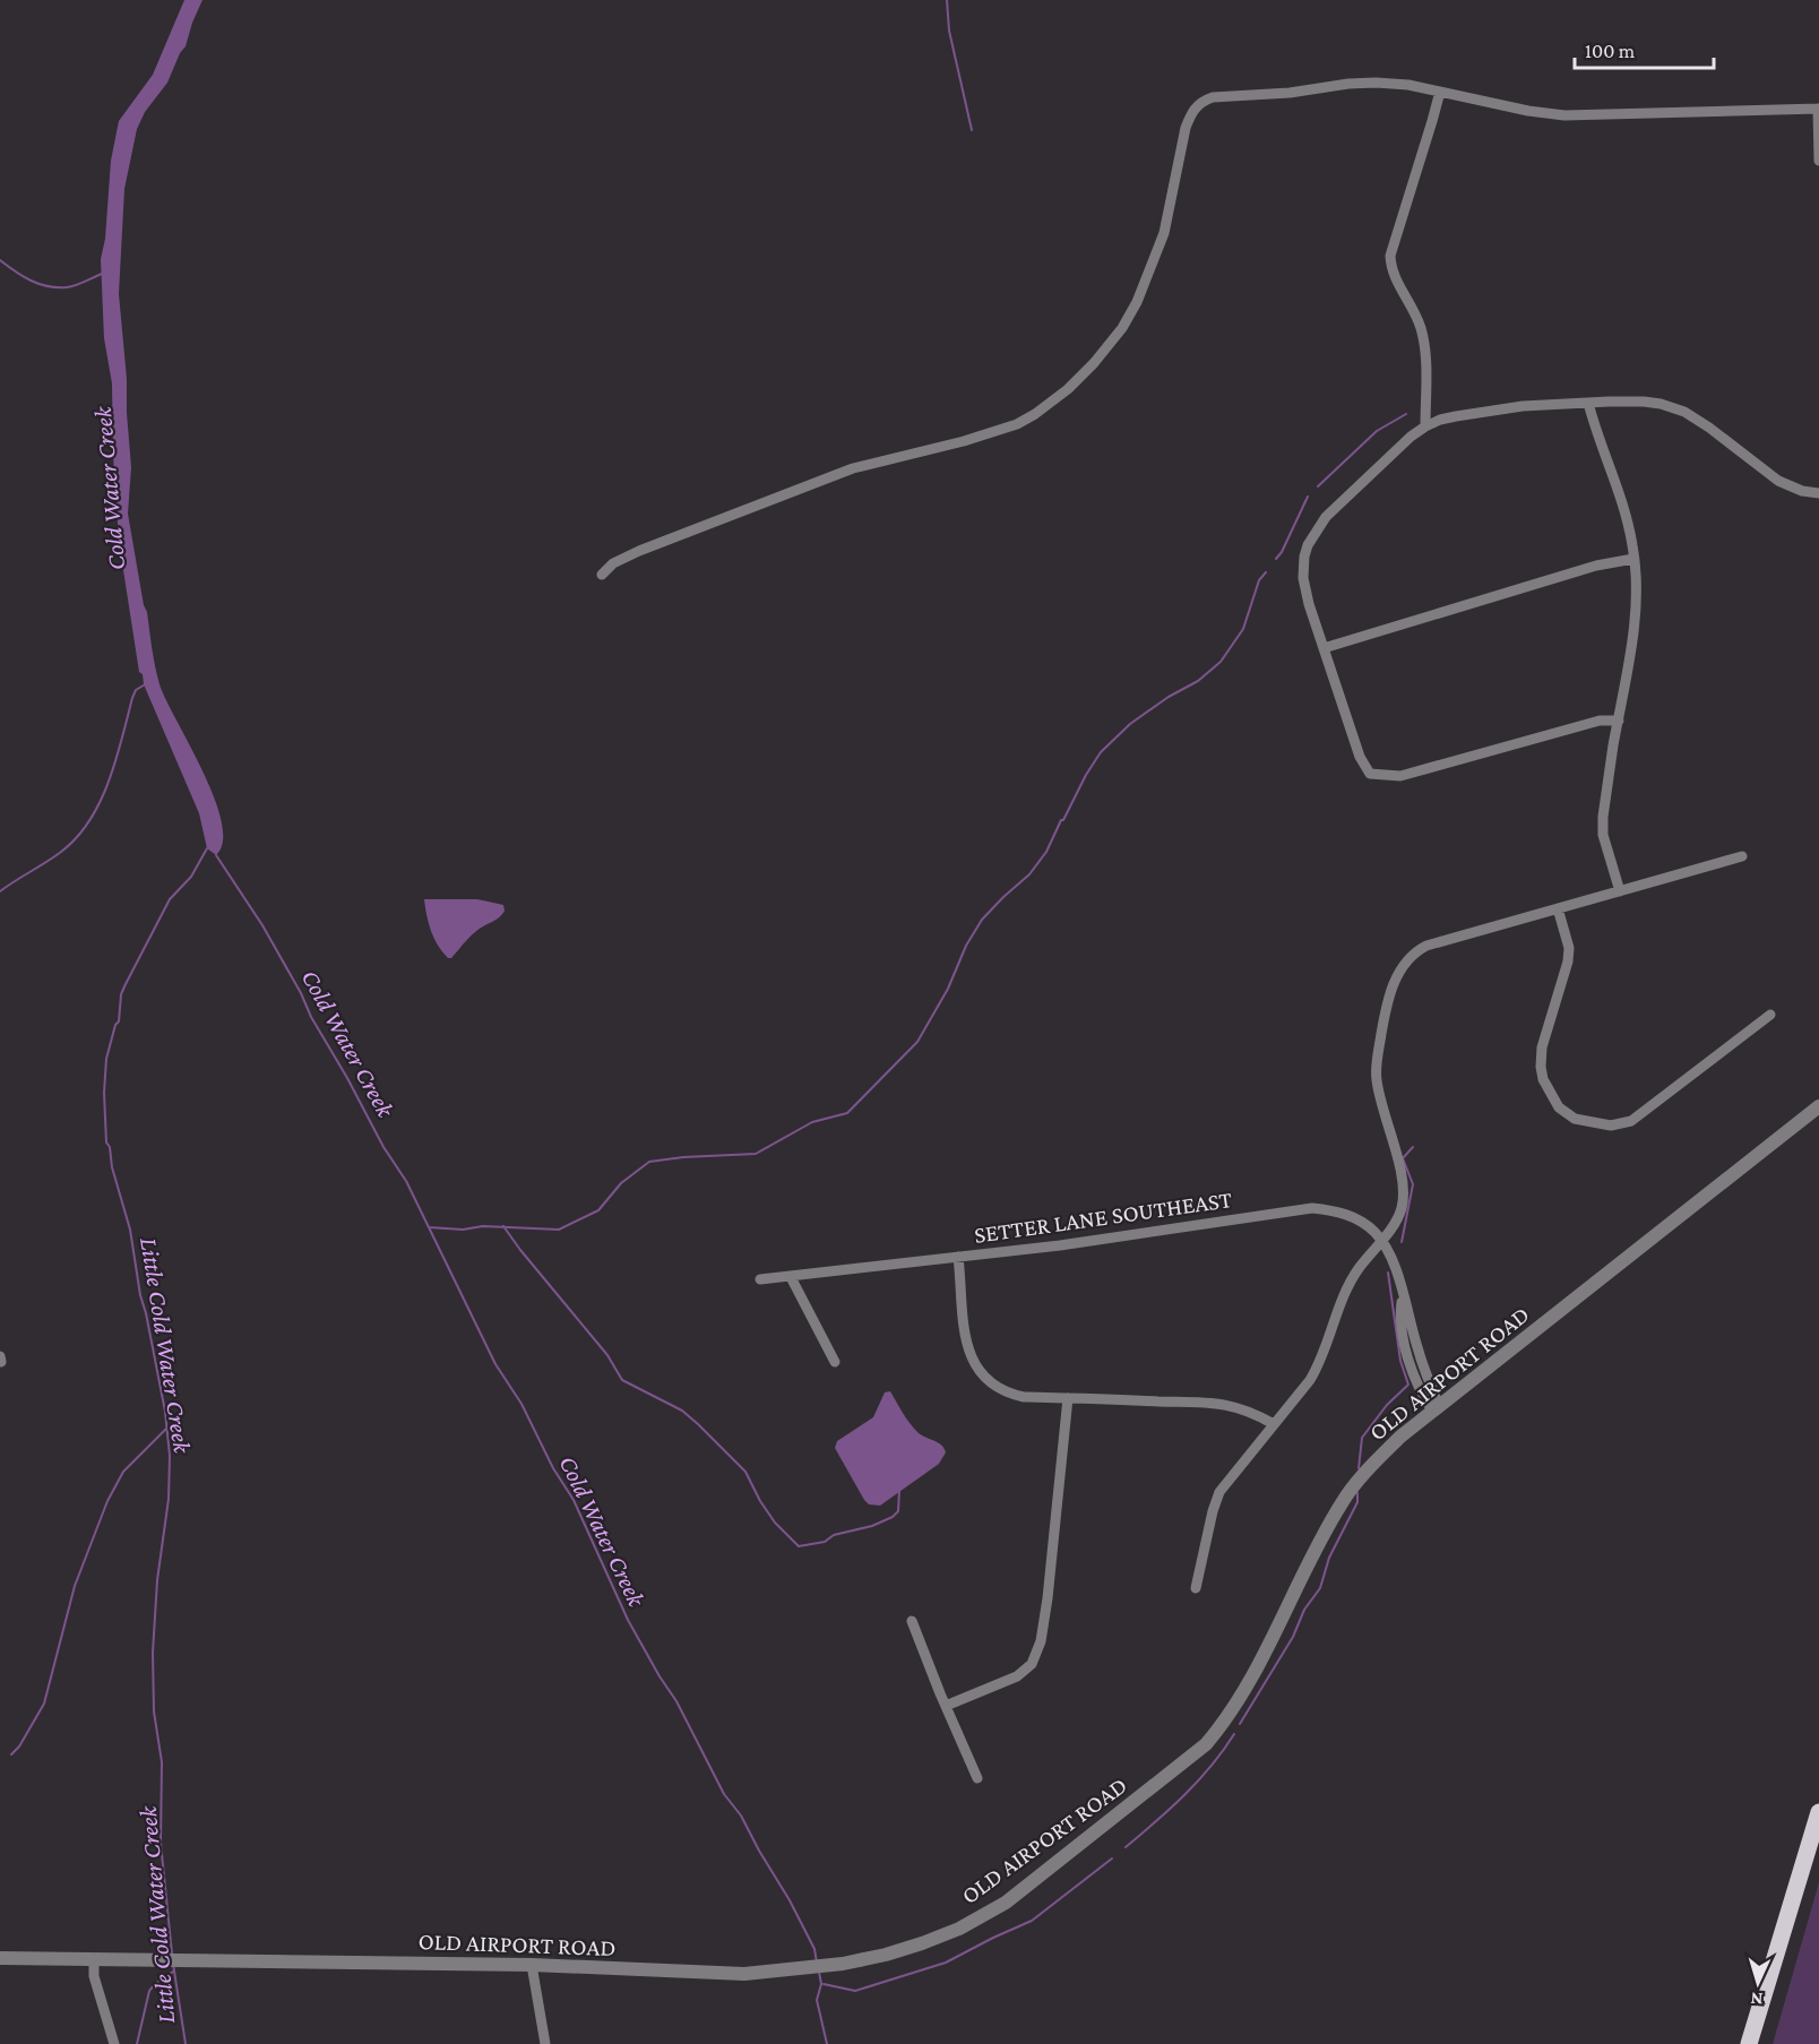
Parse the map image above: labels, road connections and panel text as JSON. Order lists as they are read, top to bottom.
{
  "streets": {
    "street": ["SETTER LANE SOUTHEAST", "OLD AIRPORT ROAD"]
  },
  "crossings": [
    ["SETTER LANE SOUTHEAST", "OLD AIRPORT ROAD"]
  ],
  "water": ["Cold Water Creek", "Little Cold Water Creek"],
  "scale_bar": "100 m",
  "north": "bottom"
}
